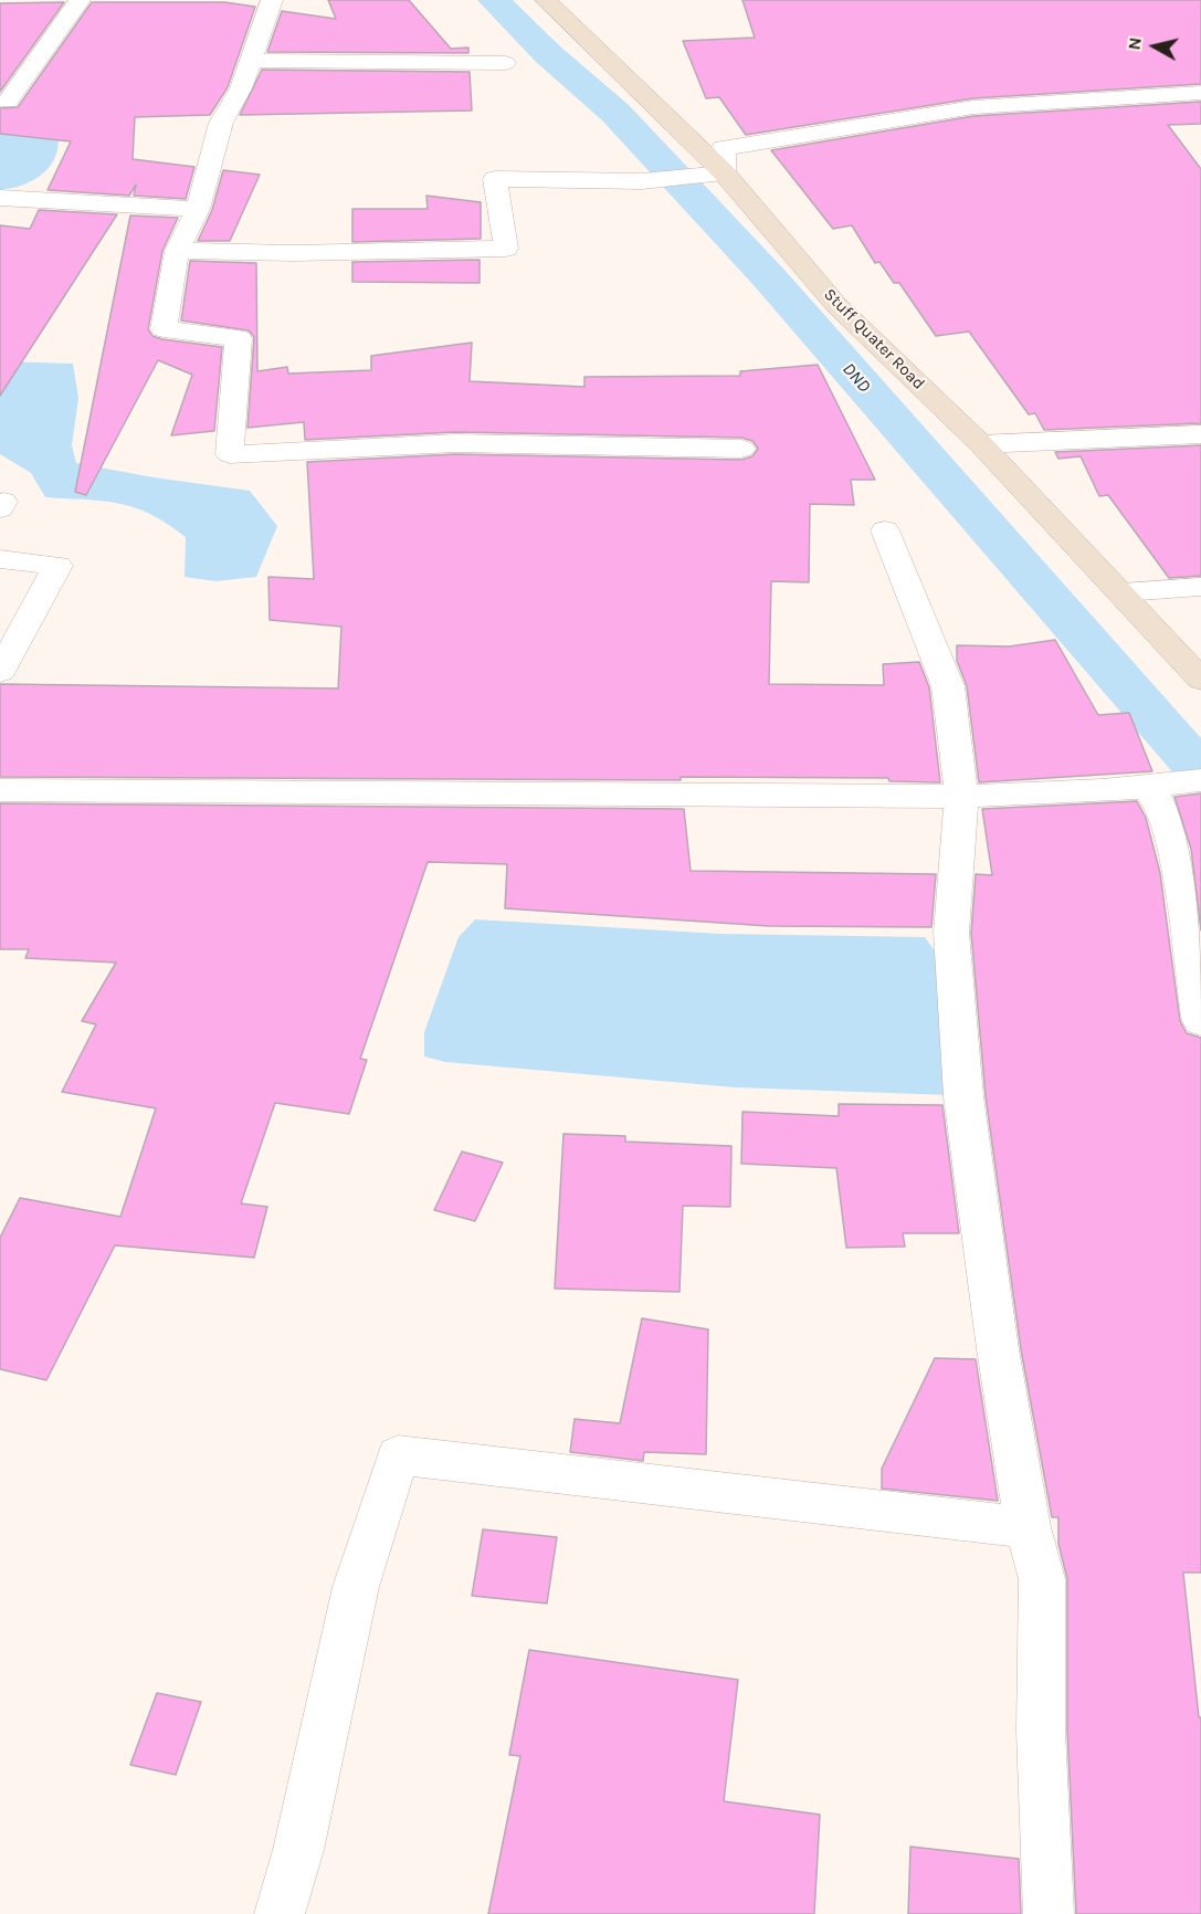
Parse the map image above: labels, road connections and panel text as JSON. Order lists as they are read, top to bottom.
{
  "streets": {
    "street": ["Stuff Quater Road"]
  },
  "water": ["DND"],
  "north": "left"
}
